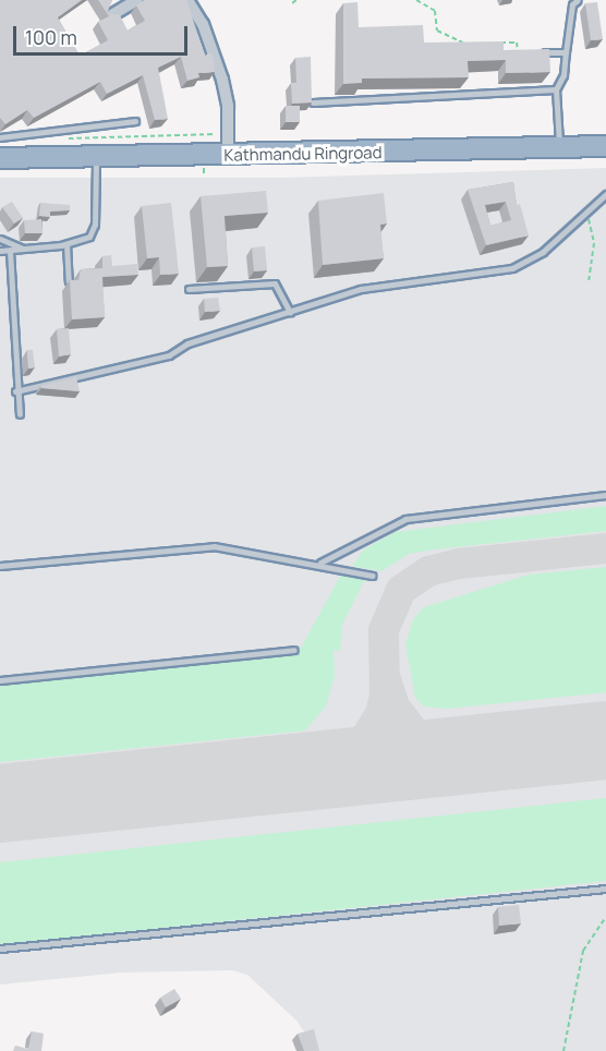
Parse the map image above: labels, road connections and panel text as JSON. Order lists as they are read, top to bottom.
{
  "streets": {
    "highway": ["Kathmandu Ringroad"]
  },
  "scale_bar": "100 m"
}
